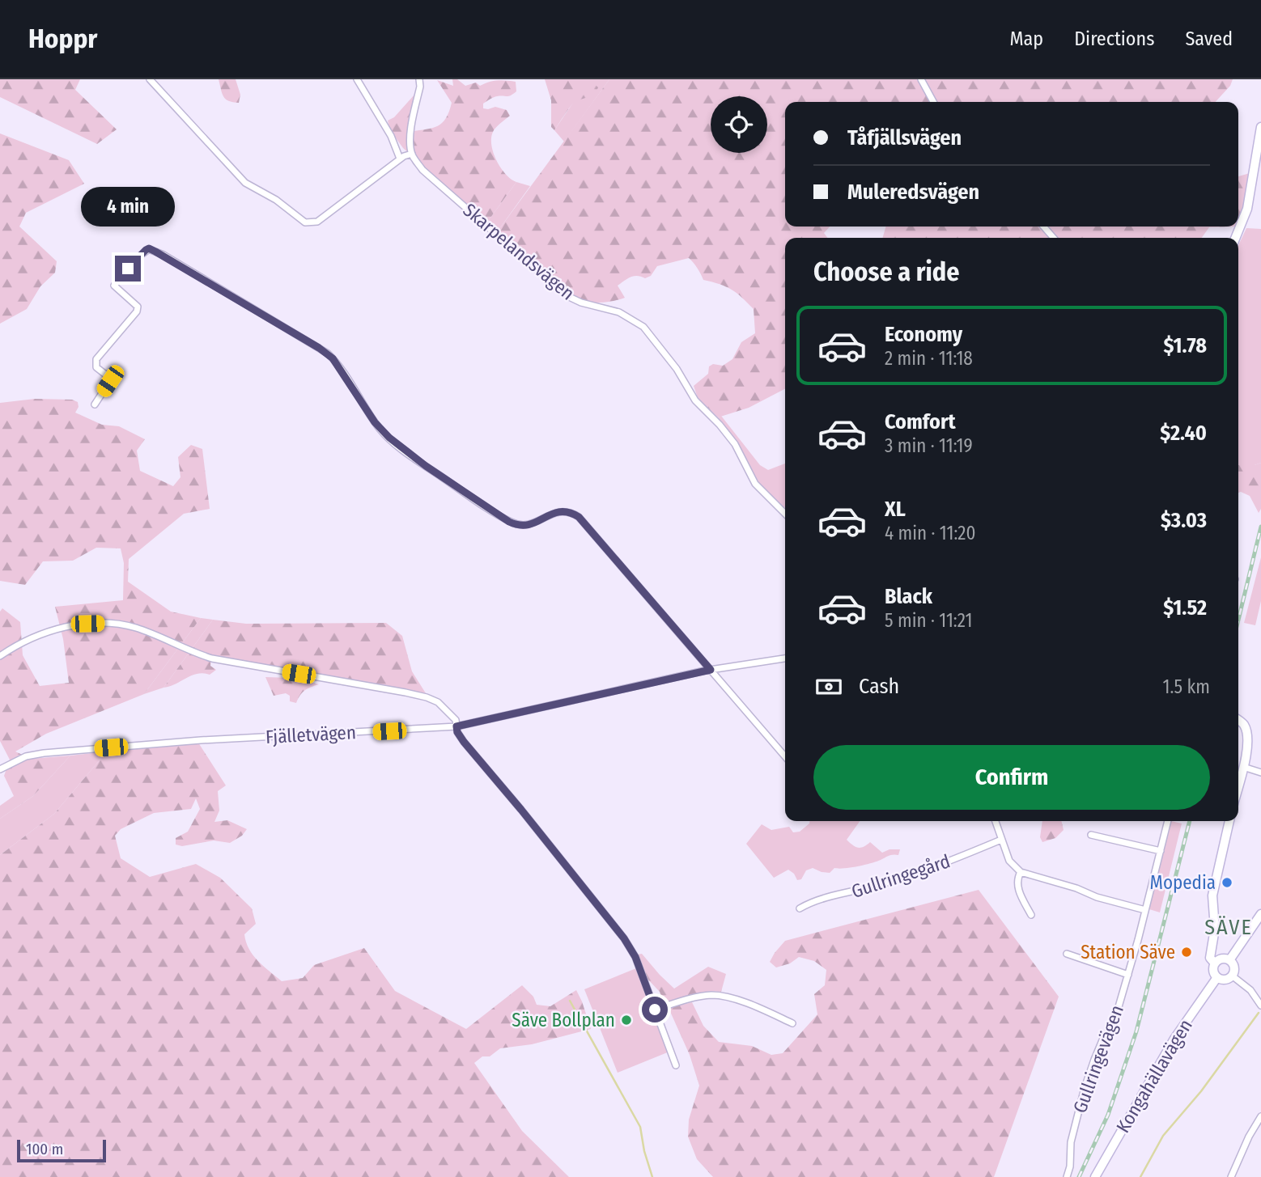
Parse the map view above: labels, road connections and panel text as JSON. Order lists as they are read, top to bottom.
{
  "streets": {
    "street": [
      "Skarpelandsvägen",
      "Fjälletvägen",
      "Gullringegård",
      "Gullringevägen",
      "Kongahällavägen"
    ]
  },
  "districts": ["SÄVE"],
  "places": ["Mopedia", "Station Säve", "Säve Bollplan"],
  "scale_bar": "100 m",
  "page": {
    "header": "Hoppr",
    "nav": ["Map", "Directions", "Saved"],
    "banner": ["Tåfjällsvägen", "Muleredsvägen"],
    "bubble": "4 min",
    "heading": "Choose a ride",
    "list": [
      {
        "name": "Economy",
        "note": "2 min · 11:18",
        "value": "$1.78"
      },
      {
        "name": "Comfort",
        "note": "3 min · 11:19",
        "value": "$2.40"
      },
      {
        "name": "XL",
        "note": "4 min · 11:20",
        "value": "$3.03"
      },
      {
        "name": "Black",
        "note": "5 min · 11:21",
        "value": "$1.52"
      }
    ],
    "pay": ["Cash", "1.5 km"],
    "buttons": "Confirm",
    "scale": "100 m"
  }
}
